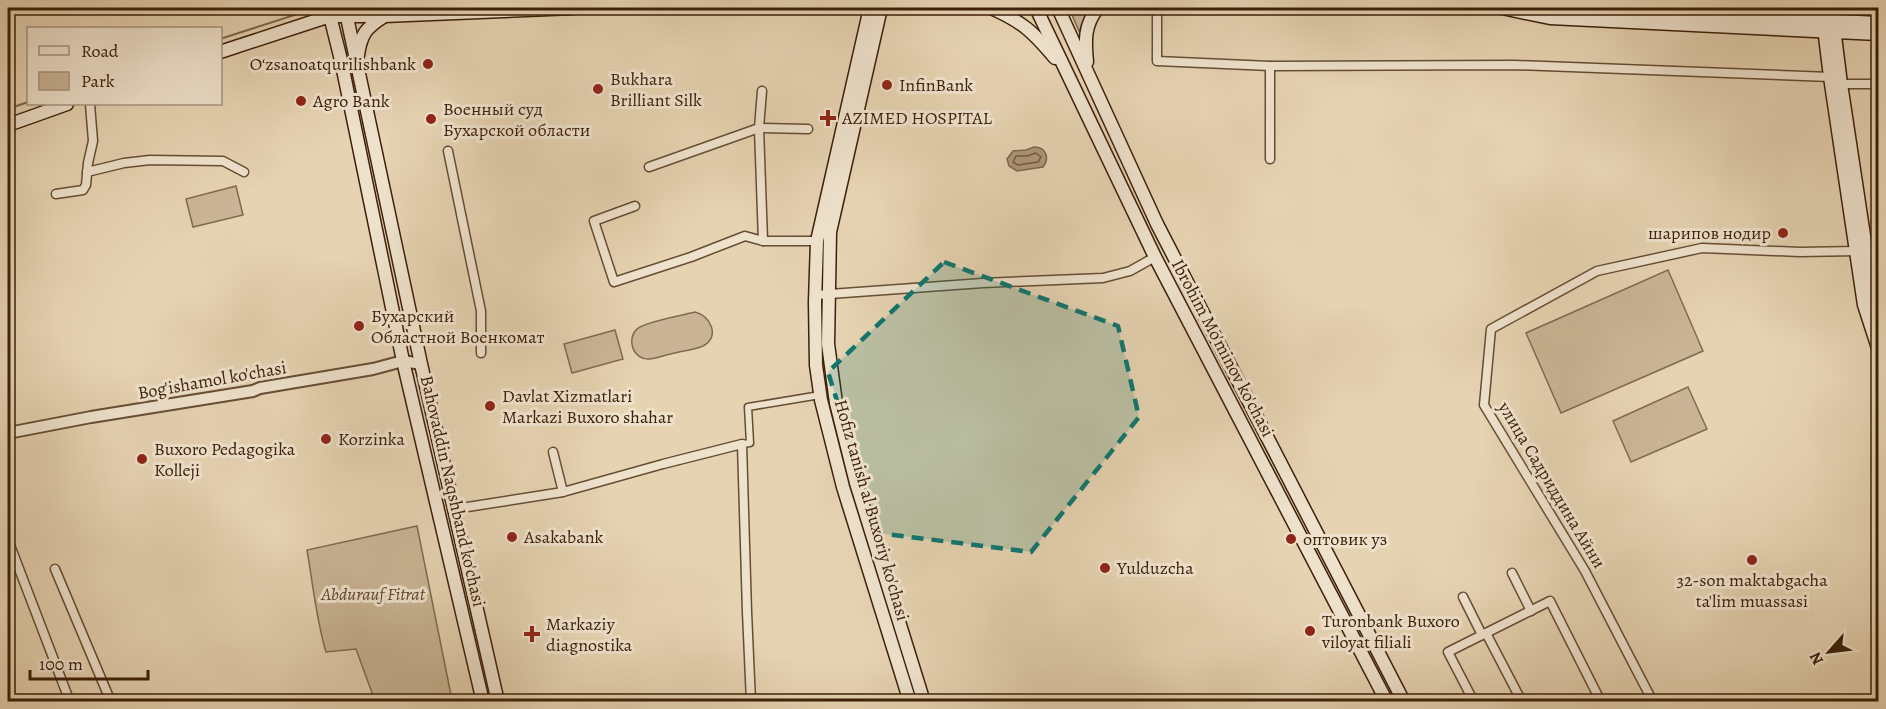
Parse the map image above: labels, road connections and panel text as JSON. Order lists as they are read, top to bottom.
{
  "streets": {
    "main road": ["Ibrohim Mo'minov ko'chasi", "Bahovaddin Naqshband ko'chasi", "Hofiz tanish al Buxoriy ko'chasi"],
    "street": ["Bog'ishamol ko'chasi", "улица Садриддина Айни"]
  },
  "crossings": [
    ["Bog'ishamol ko'chasi", "Bahovaddin Naqshband ko'chasi"]
  ],
  "parks": ["Abdurauf Fitrat"],
  "places": {
    "other": [
      "Oʻzsanoatqurilishbank",
      "InfinBank",
      "Bukhara Brilliant Silk",
      "Agro Bank",
      "Военный суд Бухарской области",
      "шарипов нодир",
      "Бухарский Областной Военкомат",
      "Davlat Xizmatlari Markazi Buxoro shahar",
      "Korzinka",
      "Buxoro Pedagogika Kolleji",
      "Asakabank",
      "оптовик уз",
      "32-son maktabgacha ta'lim muassasi",
      "Yulduzcha",
      "Turonbank Buxoro viloyat filiali"
    ],
    "health": ["AZIMED HOSPITAL", "Markaziy diagnostika"]
  },
  "legend": ["Road", "Park"],
  "scale_bar": "100 m",
  "north": "bottom left"
}
